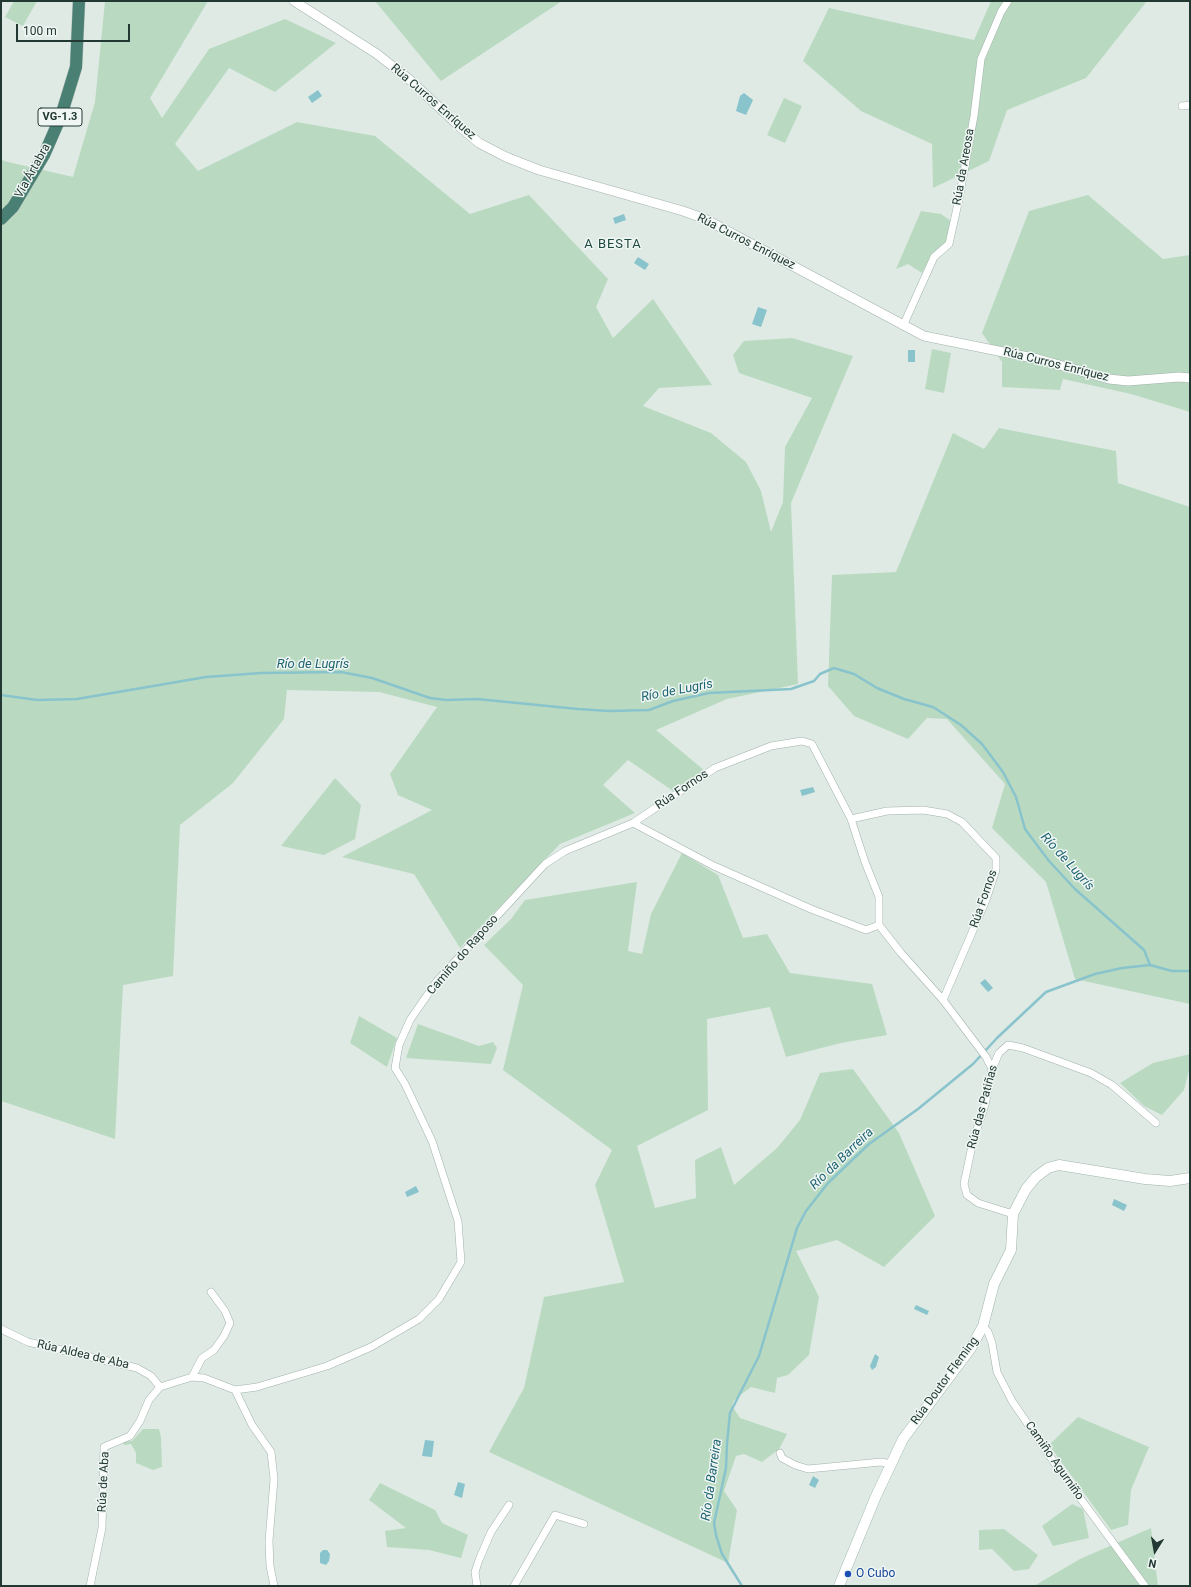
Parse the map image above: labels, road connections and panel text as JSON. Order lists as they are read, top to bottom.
{
  "streets": {
    "highway": ["VG-1.3", "Vía Ártabra"],
    "main road": ["Rúa Doutor Fleming"],
    "street": [
      "Rúa Curros Enríquez",
      "Rúa da Areosa",
      "Rúa Fornos",
      "Camiño do Raposo",
      "Rúa das Patiñas",
      "Rúa Aldea de Aba",
      "Camiño Agurniño",
      "Rúa de Aba"
    ]
  },
  "crossings": [
    ["Rúa Curros Enríquez", "Rúa da Areosa"],
    ["Rúa Fornos", "Camiño do Raposo"],
    ["Rúa das Patiñas", "Rúa Doutor Fleming"],
    ["Rúa Aldea de Aba", "Rúa de Aba"],
    ["Rúa Doutor Fleming", "Camiño Agurniño"]
  ],
  "districts": ["A BESTA"],
  "water": ["Río de Lugrís", "Río da Barreira"],
  "places": ["O Cubo"],
  "scale_bar": "100 m",
  "north": "bottom"
}
